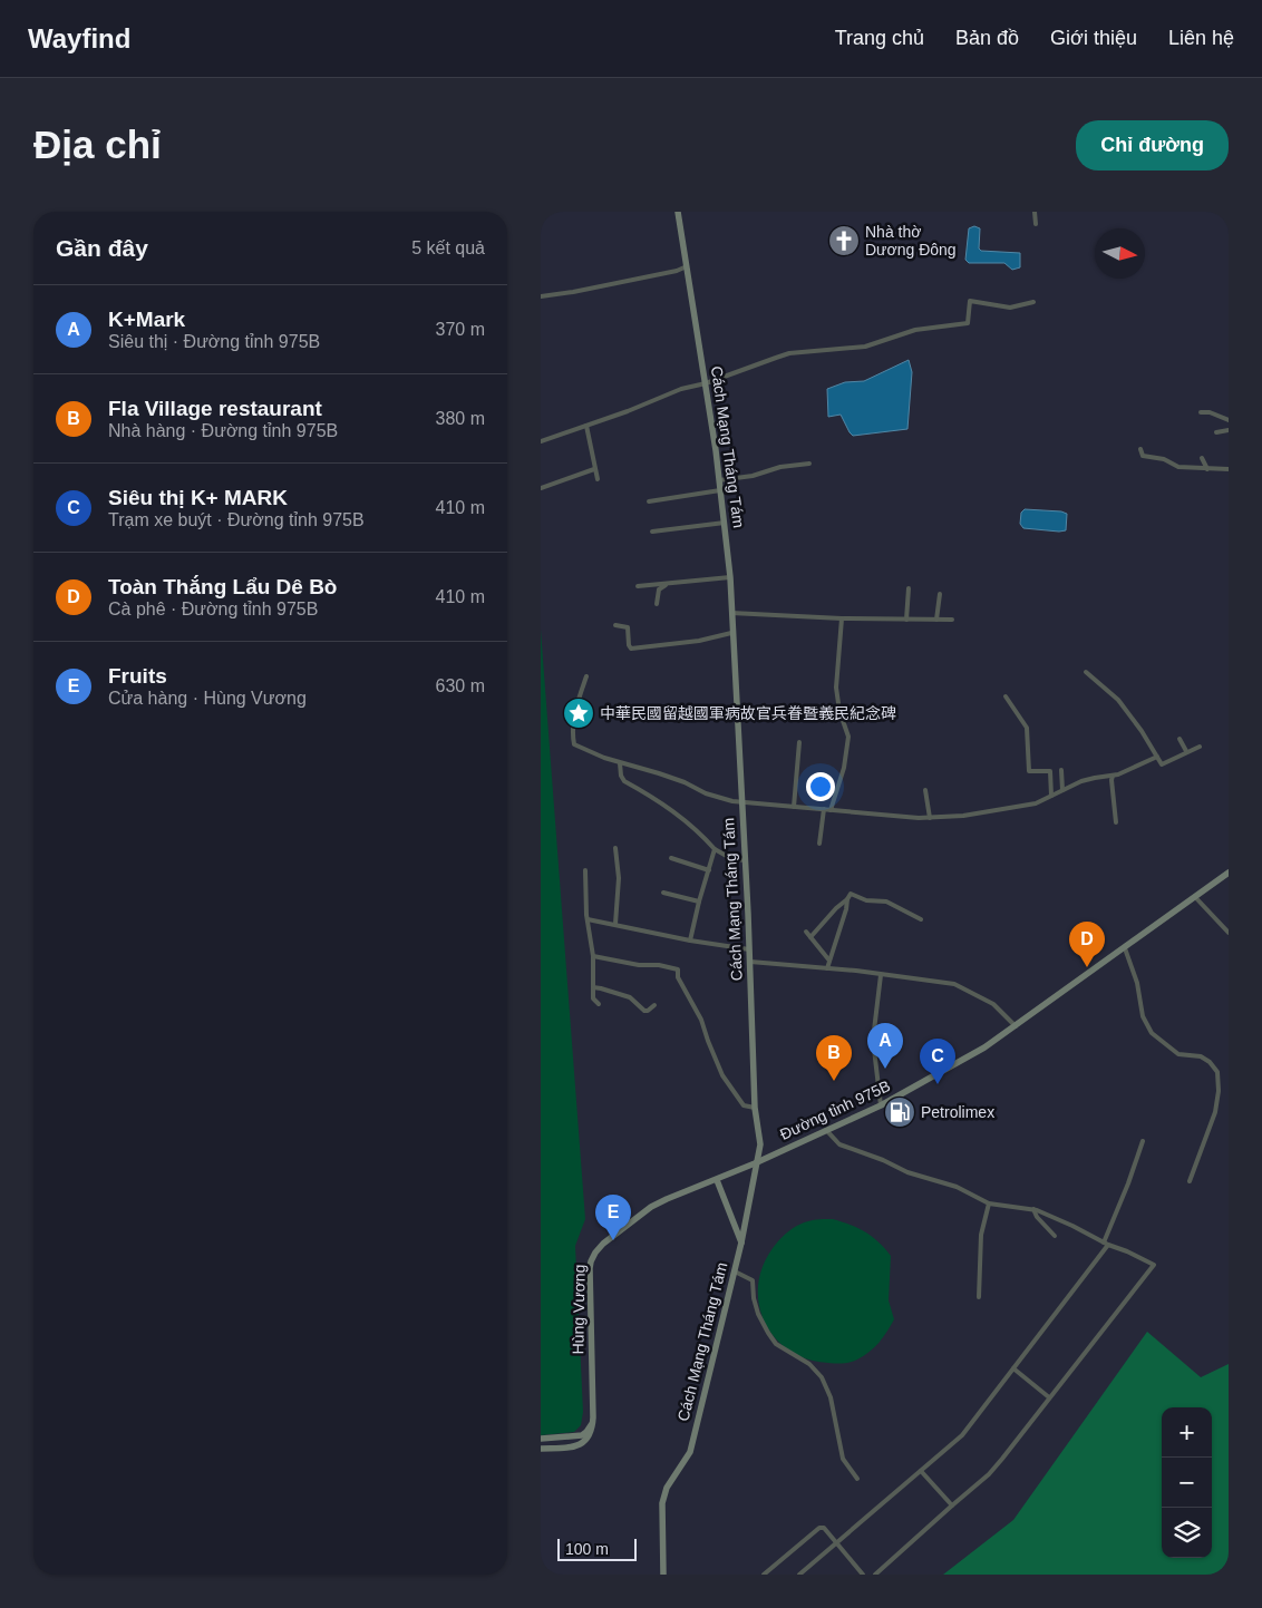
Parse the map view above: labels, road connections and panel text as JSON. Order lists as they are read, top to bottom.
{
  "streets": {
    "street": ["Cách Mạng Tháng Tám", "Đường tỉnh 975B", "Hùng Vương"]
  },
  "crossings": [
    ["Cách Mạng Tháng Tám", "Đường tỉnh 975B"],
    ["Cách Mạng Tháng Tám", "Hùng Vương"],
    ["Đường tỉnh 975B", "Hùng Vương"]
  ],
  "places": {
    "church": ["Nhà thờ Dương Đông"],
    "place": ["中華民國留越國軍病故官兵眷暨義民紀念碑"],
    "fuel station": ["Petrolimex"]
  },
  "scale_bar": "100 m",
  "north": "right",
  "page": {
    "header": "Wayfind",
    "nav": [
      "Trang chủ",
      "Bản đồ",
      "Giới thiệu",
      "Liên hệ"
    ],
    "buttons": "Chỉ đường",
    "title": "Địa chỉ",
    "heading": ["Gần đây", "5 kết quả"],
    "list": [
      {
        "mark": "A",
        "name": "K+Mark",
        "note": "Siêu thị · Đường tỉnh 975B",
        "value": "370 m"
      },
      {
        "mark": "B",
        "name": "Fla Village restaurant",
        "note": "Nhà hàng · Đường tỉnh 975B",
        "value": "380 m"
      },
      {
        "mark": "C",
        "name": "Siêu thị K+ MARK",
        "note": "Trạm xe buýt · Đường tỉnh 975B",
        "value": "410 m"
      },
      {
        "mark": "D",
        "name": "Toàn Thắng Lẩu Dê Bò",
        "note": "Cà phê · Đường tỉnh 975B",
        "value": "410 m"
      },
      {
        "mark": "E",
        "name": "Fruits",
        "note": "Cửa hàng · Hùng Vương",
        "value": "630 m"
      }
    ],
    "pins": [
      "D",
      "A",
      "B",
      "C",
      "E"
    ],
    "map_buttons": ["+", "−"],
    "scale": "100 m"
  }
}
